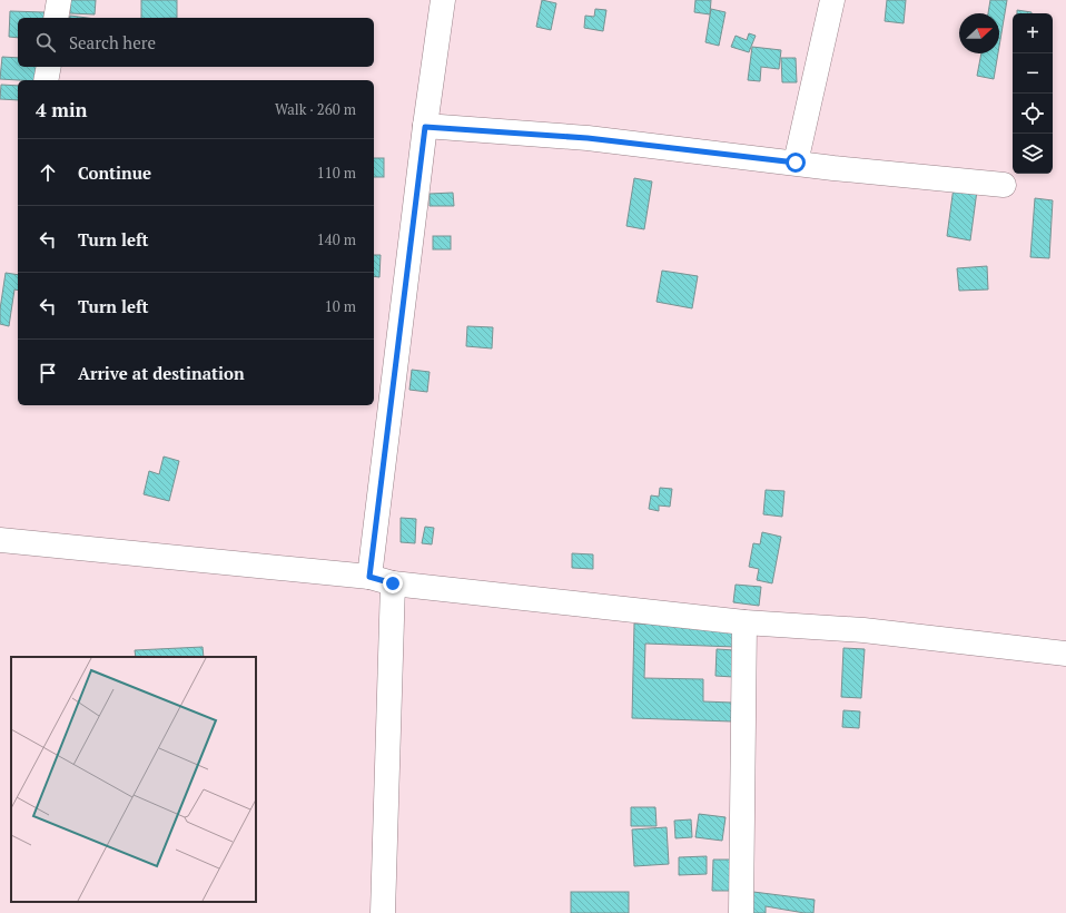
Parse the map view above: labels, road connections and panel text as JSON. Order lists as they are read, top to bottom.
{
  "north": "right",
  "page": {
    "map_buttons": ["+", "−"],
    "search": "Search here",
    "heading": ["4 min", "Walk · 260 m"],
    "list": [
      ["Continue", "110 m"],
      ["Turn left", "140 m"],
      ["Turn left", "10 m"],
      "Arrive at destination"
    ]
  }
}
